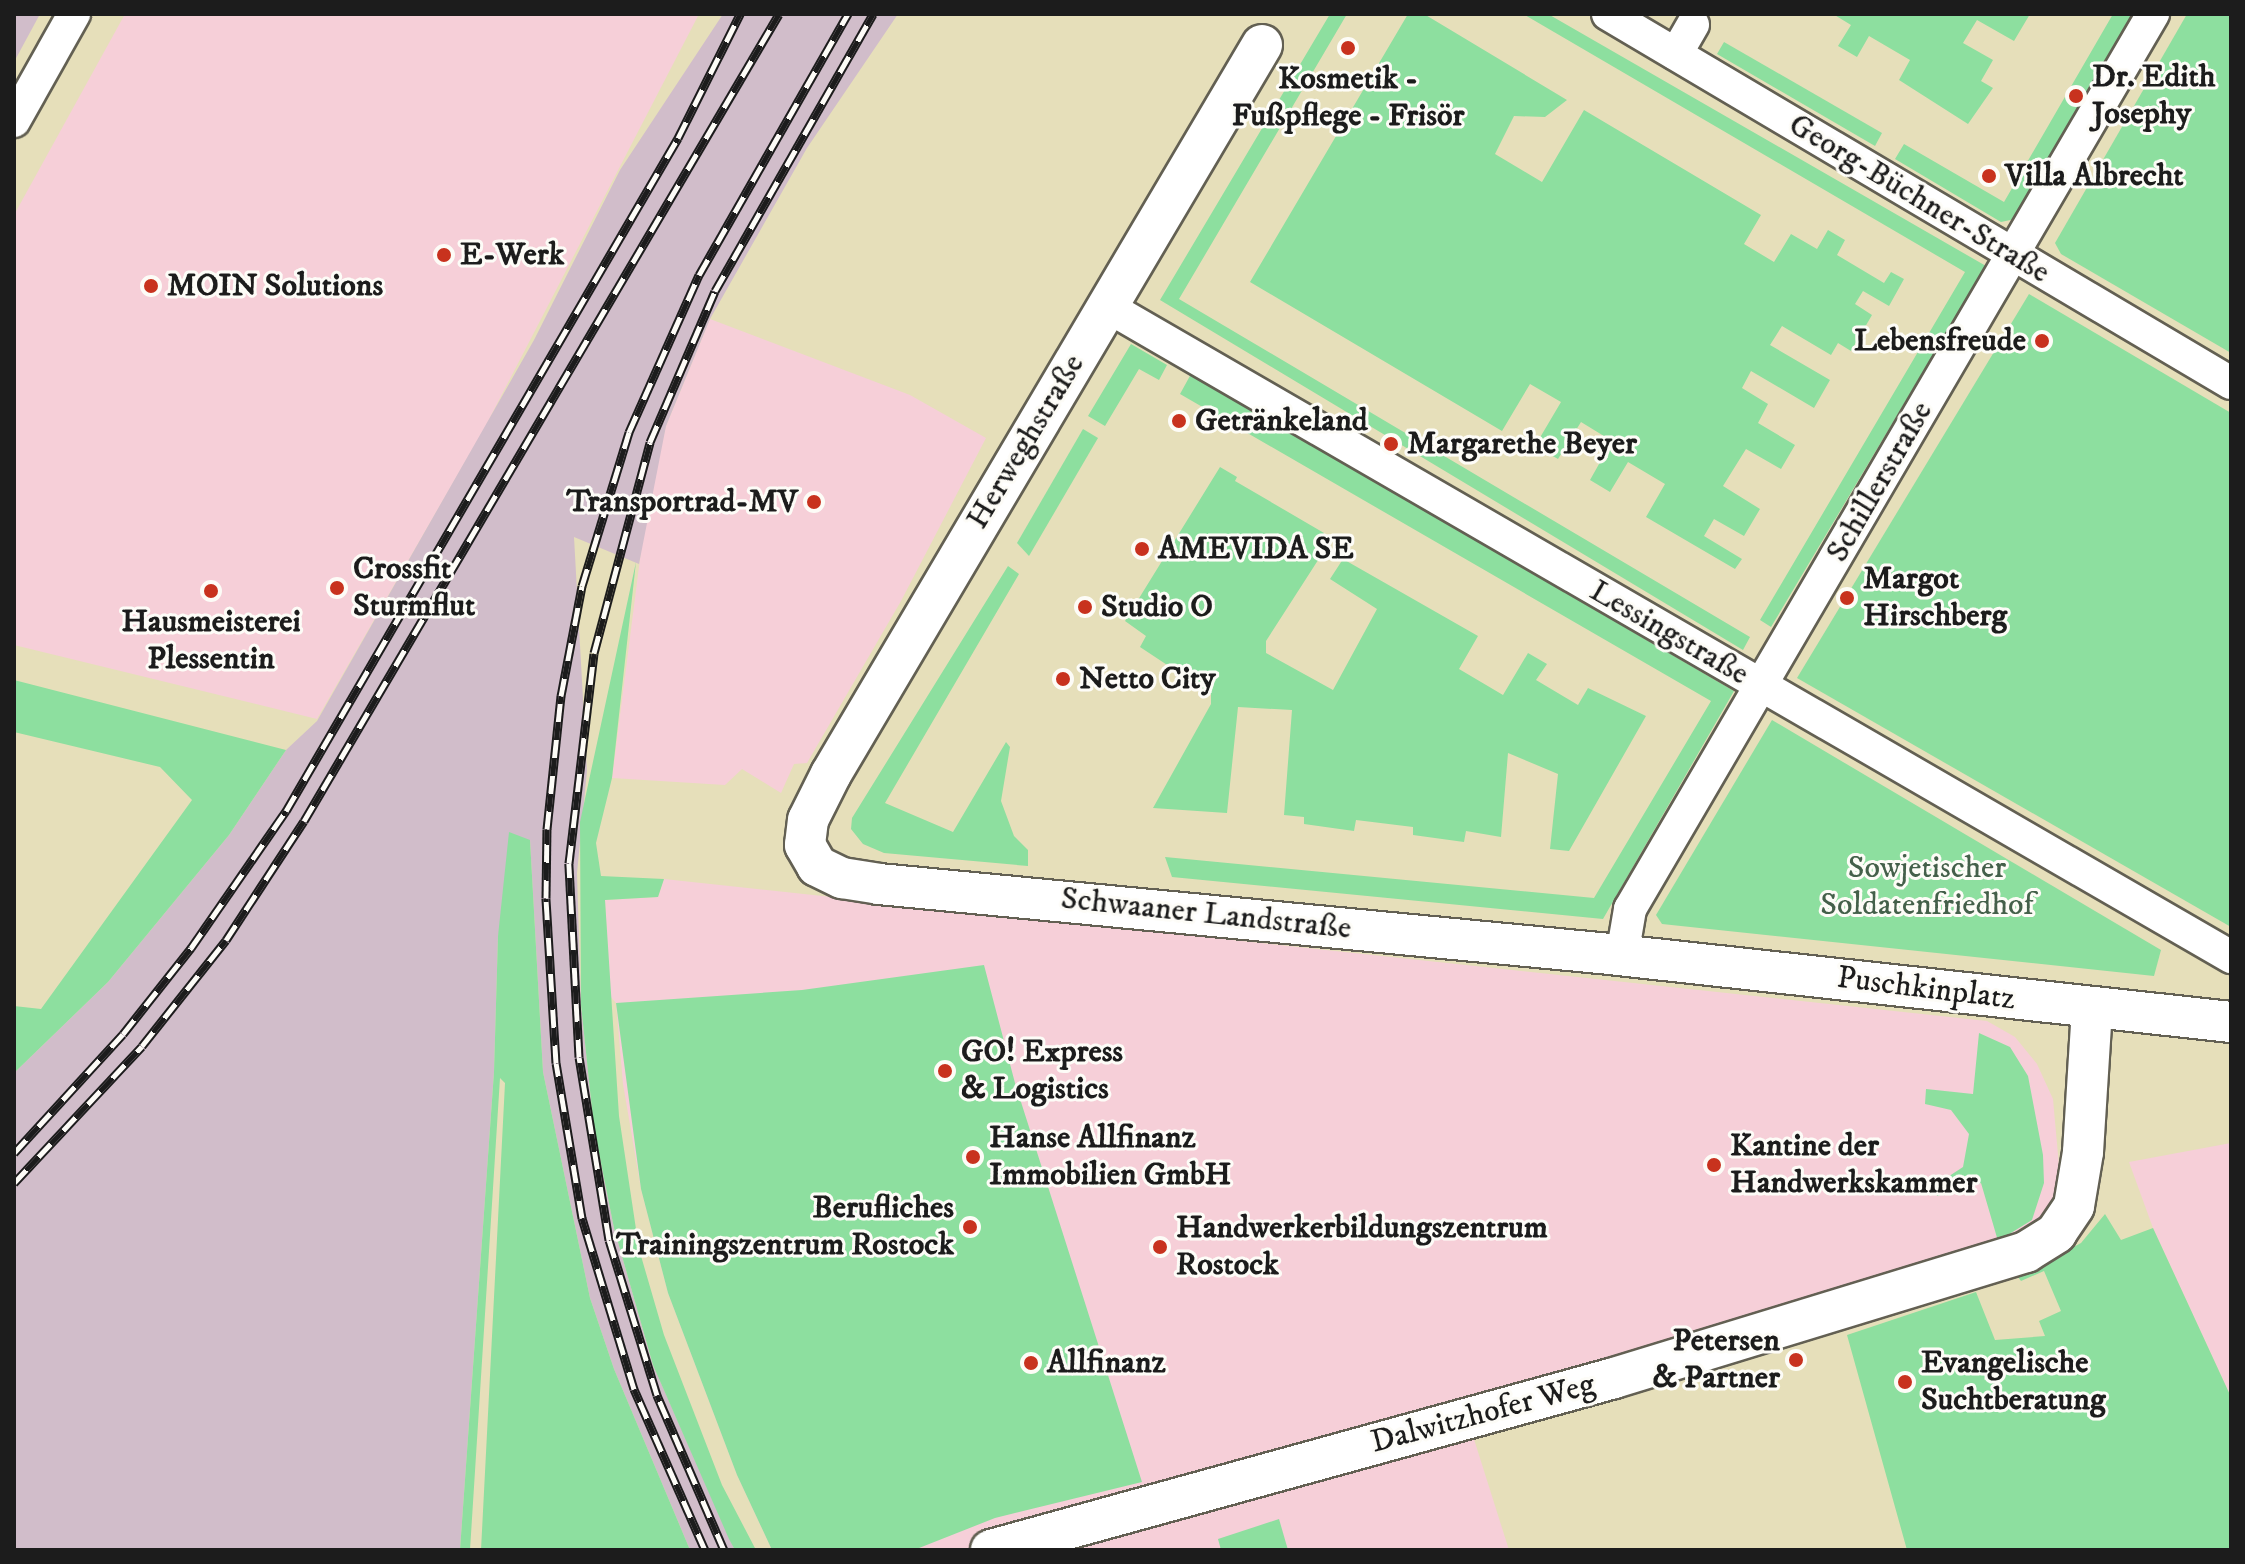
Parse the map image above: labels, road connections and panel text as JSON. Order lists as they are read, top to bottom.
{
  "streets": {
    "street": [
      "Georg-Büchner-Straße",
      "Herweghstraße",
      "Schillerstraße",
      "Lessingstraße",
      "Schwaaner Landstraße",
      "Puschkinplatz",
      "Dalwitzhofer Weg"
    ]
  },
  "crossings": [
    ["Georg-Büchner-Straße", "Schillerstraße"],
    ["Herweghstraße", "Lessingstraße"],
    ["Herweghstraße", "Schwaaner Landstraße"],
    ["Schillerstraße", "Lessingstraße"],
    ["Schillerstraße", "Schwaaner Landstraße"],
    ["Schillerstraße", "Puschkinplatz"],
    ["Schwaaner Landstraße", "Puschkinplatz"],
    ["Puschkinplatz", "Dalwitzhofer Weg"]
  ],
  "parks": ["Sowjetischer Soldatenfriedhof"],
  "places": [
    "Kosmetik - Fußpflege - Frisör",
    "Dr. Edith Josephy",
    "Villa Albrecht",
    "E-Werk",
    "MOIN Solutions",
    "Lebensfreude",
    "Getränkeland",
    "Margarethe Beyer",
    "Transportrad-MV",
    "AMEVIDA SE",
    "Crossfit Sturmflut",
    "Hausmeisterei Plessentin",
    "Margot Hirschberg",
    "Studio O",
    "Netto City",
    "GO! Express & Logistics",
    "Hanse Allfinanz Immobilien GmbH",
    "Kantine der Handwerkskammer",
    "Berufliches Trainingszentrum Rostock",
    "Handwerkerbildungszentrum Rostock",
    "Petersen & Partner",
    "Allfinanz",
    "Evangelische Suchtberatung"
  ]
}
